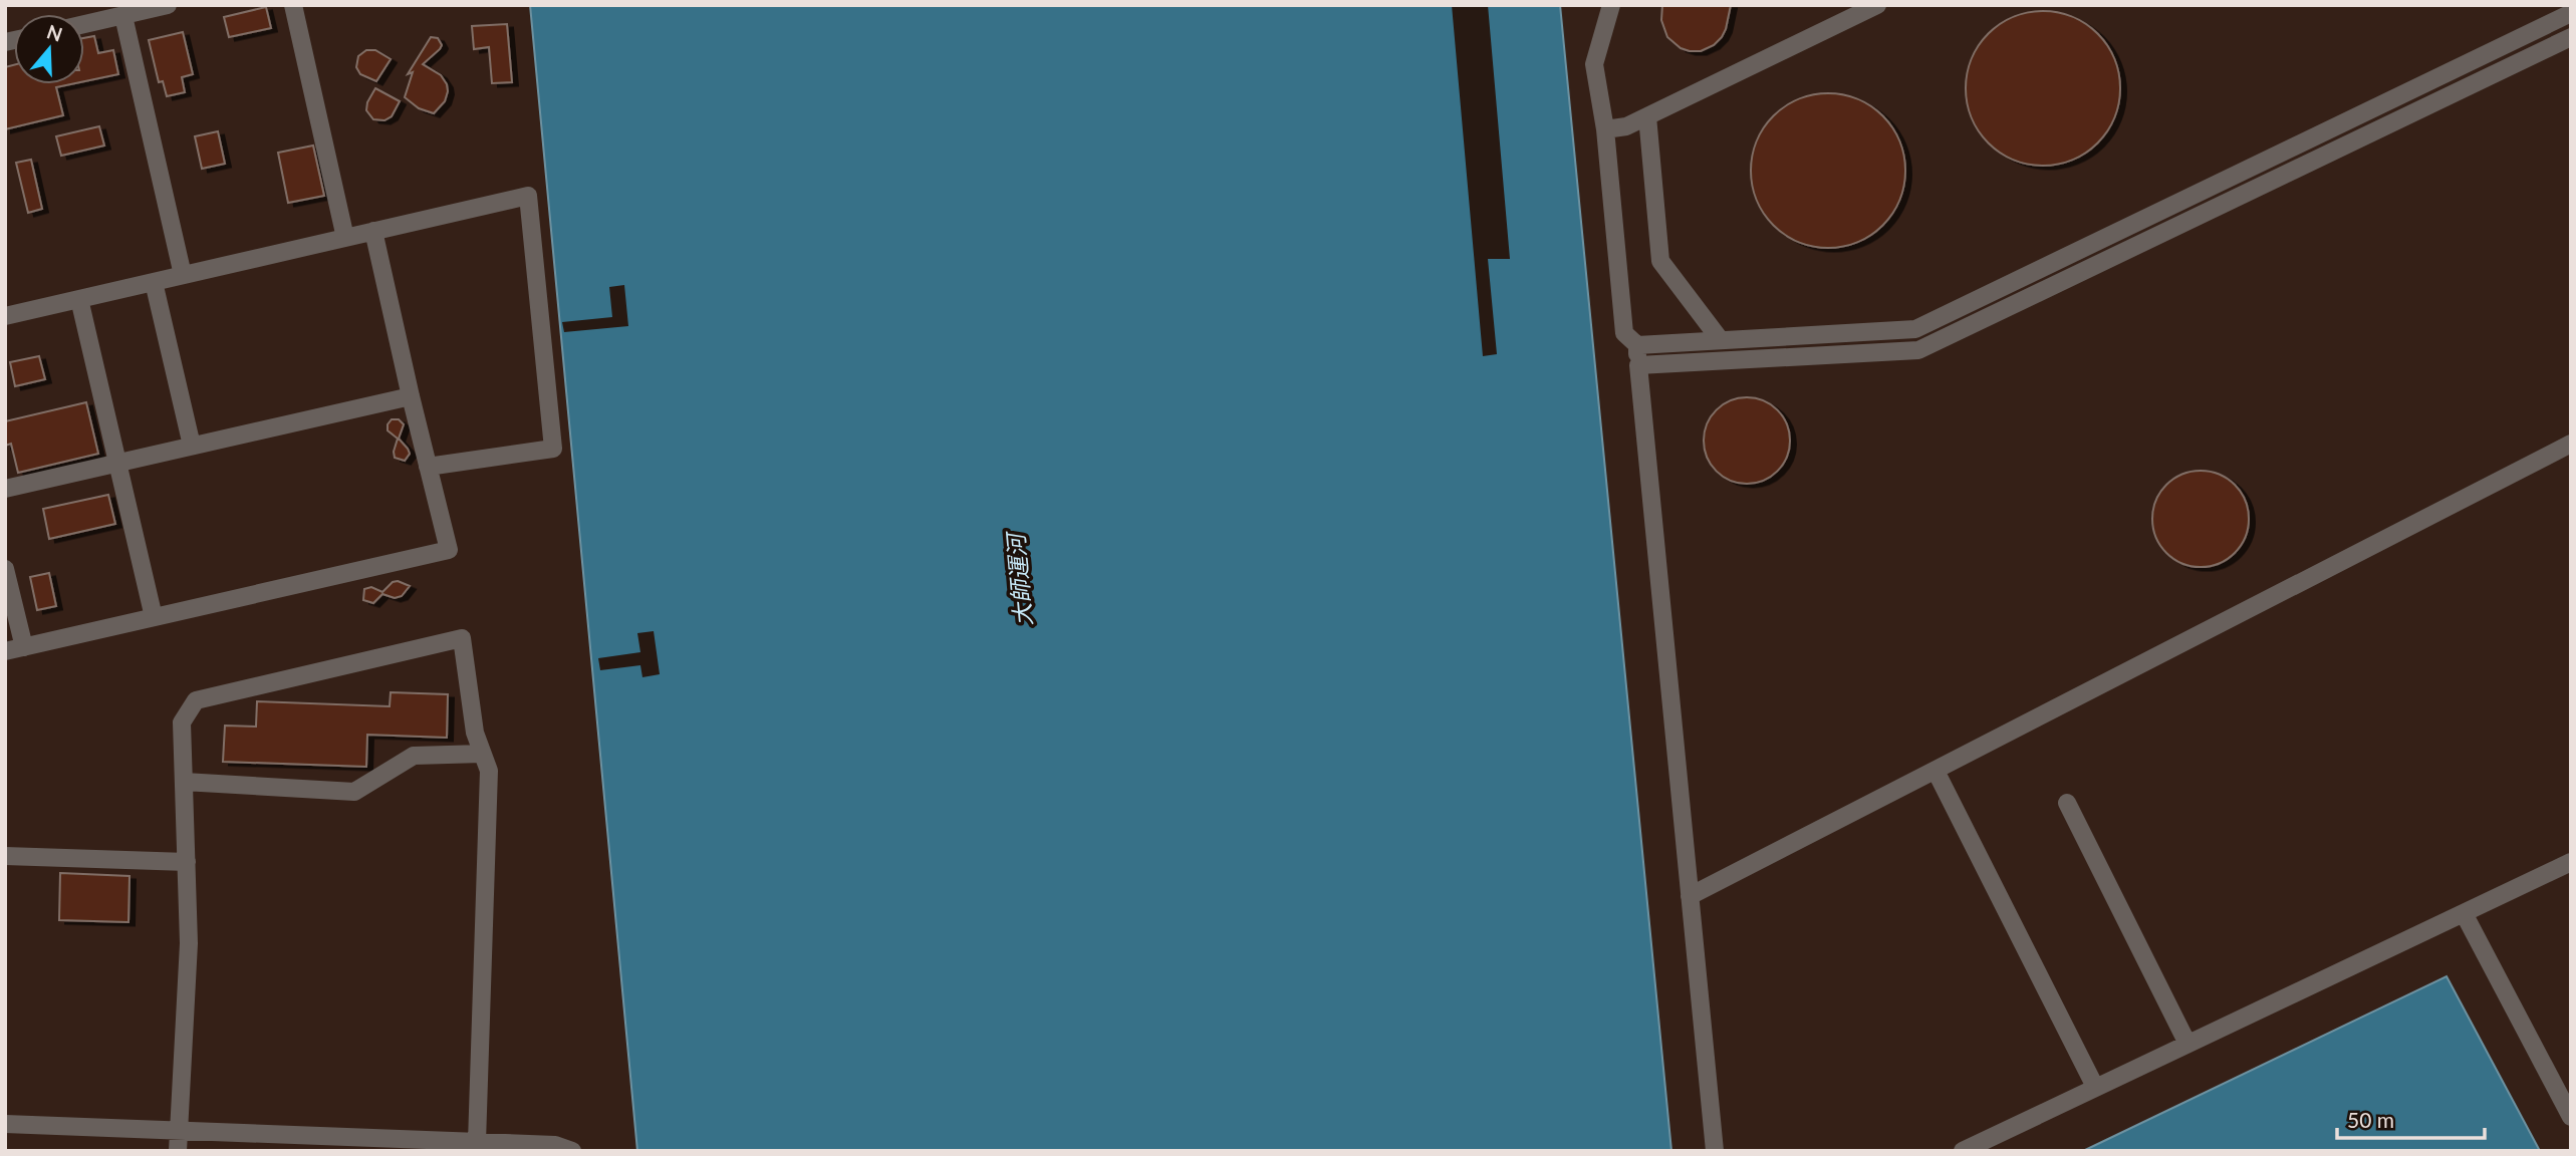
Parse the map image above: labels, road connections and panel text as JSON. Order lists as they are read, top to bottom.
{
  "water": ["大師運河"],
  "scale_bar": "50 m",
  "north": "top"
}
